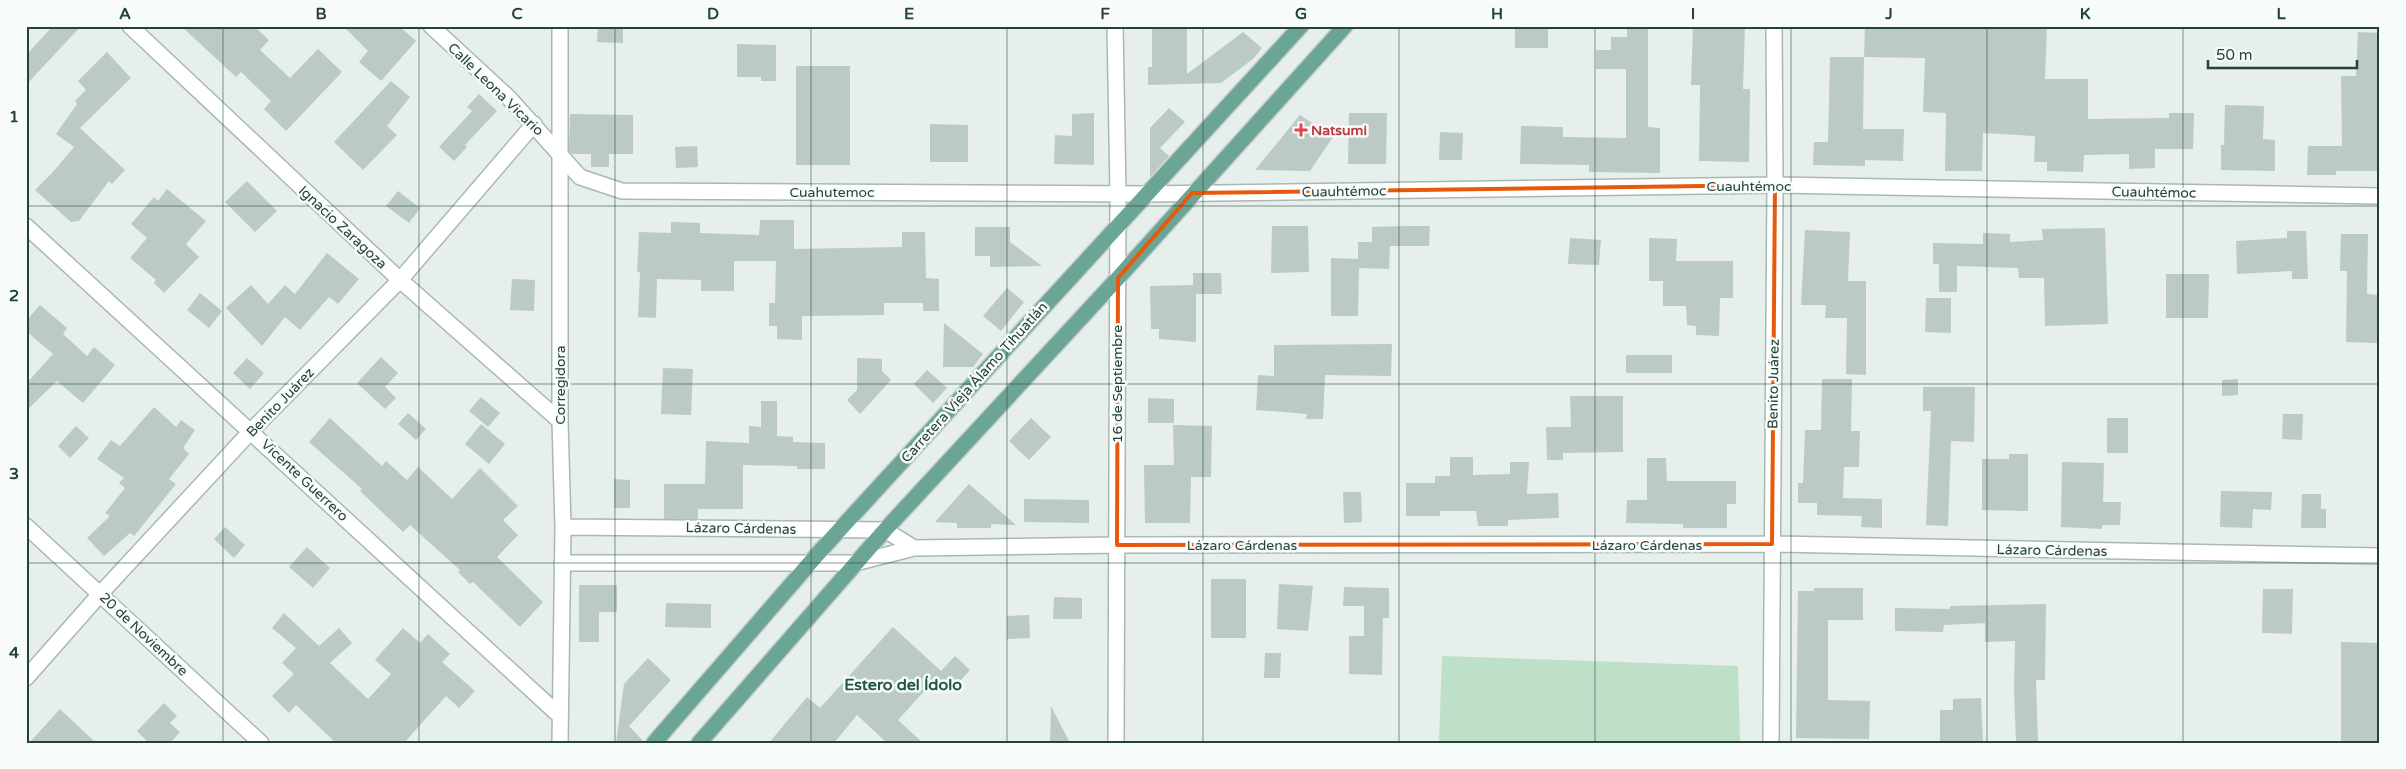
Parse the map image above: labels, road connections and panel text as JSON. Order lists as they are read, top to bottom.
{
  "streets": {
    "main road": ["Carretera Vieja Álamo Tihuatlán"],
    "street": [
      "Calle Leona Vicario",
      "Cuauhtémoc",
      "Cuahutemoc",
      "Ignacio Zaragoza",
      "16 de Septiembre",
      "Benito Juárez",
      "Corregidora",
      "Vicente Guerrero",
      "Lázaro Cárdenas",
      "20 de Noviembre"
    ]
  },
  "crossings": [
    ["Calle Leona Vicario", "Cuahutemoc"],
    ["Calle Leona Vicario", "Benito Juárez"],
    ["Calle Leona Vicario", "Corregidora"],
    ["Cuauhtémoc", "Cuahutemoc"],
    ["Cuauhtémoc", "Carretera Vieja Álamo Tihuatlán"],
    ["Cuauhtémoc", "16 de Septiembre"],
    ["Cuauhtémoc", "Benito Juárez"],
    ["Cuahutemoc", "16 de Septiembre"],
    ["Cuahutemoc", "Corregidora"],
    ["Ignacio Zaragoza", "Benito Juárez"],
    ["Ignacio Zaragoza", "Corregidora"],
    ["Carretera Vieja Álamo Tihuatlán", "16 de Septiembre"],
    ["Carretera Vieja Álamo Tihuatlán", "Lázaro Cárdenas"],
    ["16 de Septiembre", "Lázaro Cárdenas"],
    ["Benito Juárez", "Vicente Guerrero"],
    ["Benito Juárez", "Lázaro Cárdenas"],
    ["Benito Juárez", "20 de Noviembre"],
    ["Corregidora", "Vicente Guerrero"],
    ["Corregidora", "Lázaro Cárdenas"]
  ],
  "districts": ["Estero del Ídolo"],
  "places": {
    "health": ["Natsumi"]
  },
  "scale_bar": "50 m",
  "grid": {
    "columns": [
      "A",
      "B",
      "C",
      "D",
      "E",
      "F",
      "G",
      "H",
      "I",
      "J",
      "K",
      "L"
    ],
    "rows": [
      "1",
      "2",
      "3",
      "4"
    ]
  }
}
